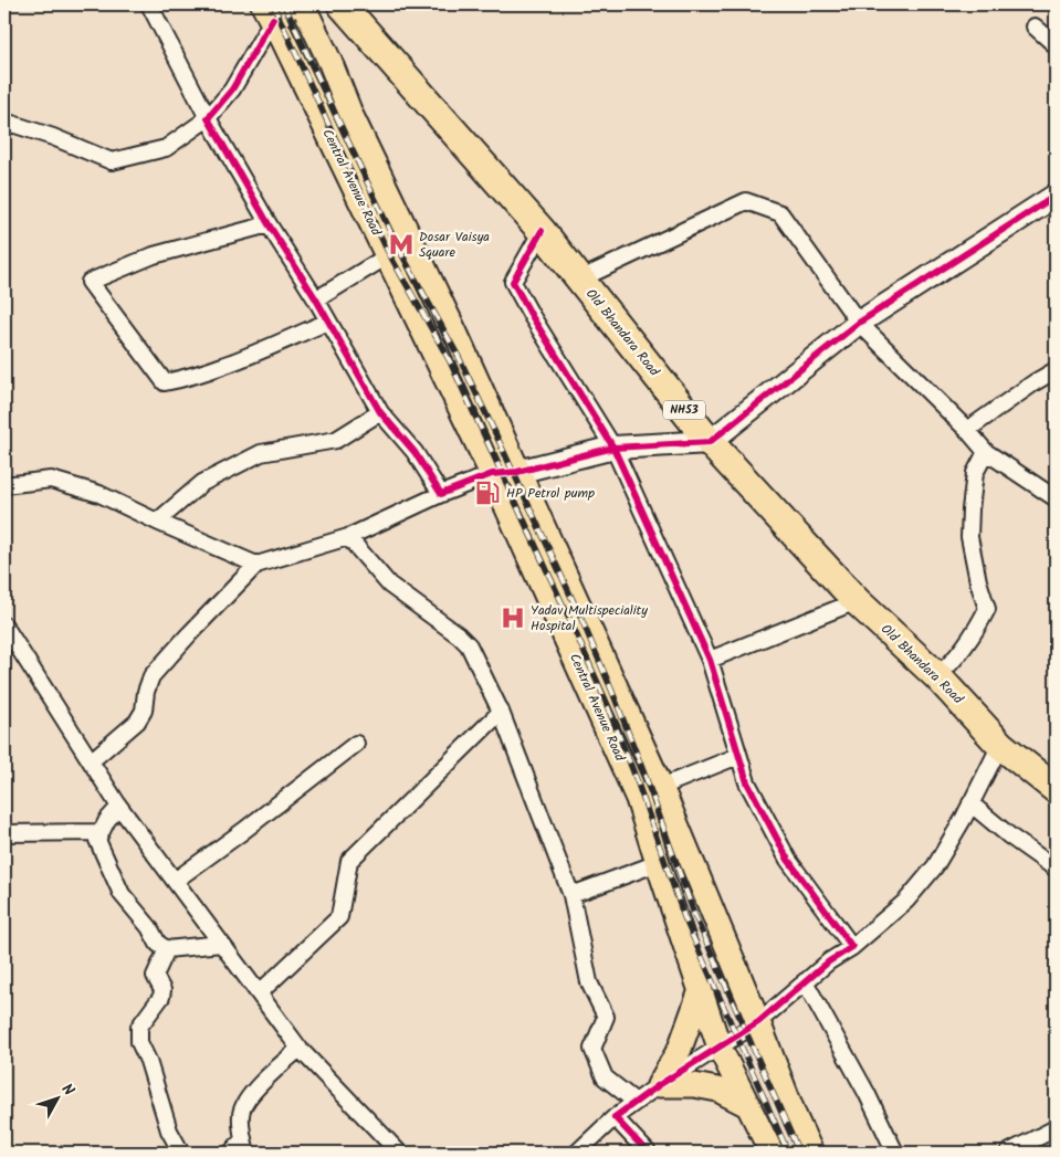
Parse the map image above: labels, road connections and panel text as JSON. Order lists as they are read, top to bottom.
{
  "streets": {
    "highway": ["Old Bhandara Road", "NH53"],
    "main road": ["Central Avenue Road"]
  },
  "places": {
    "metro station": ["Dosar Vaisya Square"],
    "fuel station": ["HP Petrol pump"],
    "hospital": ["Yadav Multispeciality Hospital"]
  },
  "north": "top right"
}
